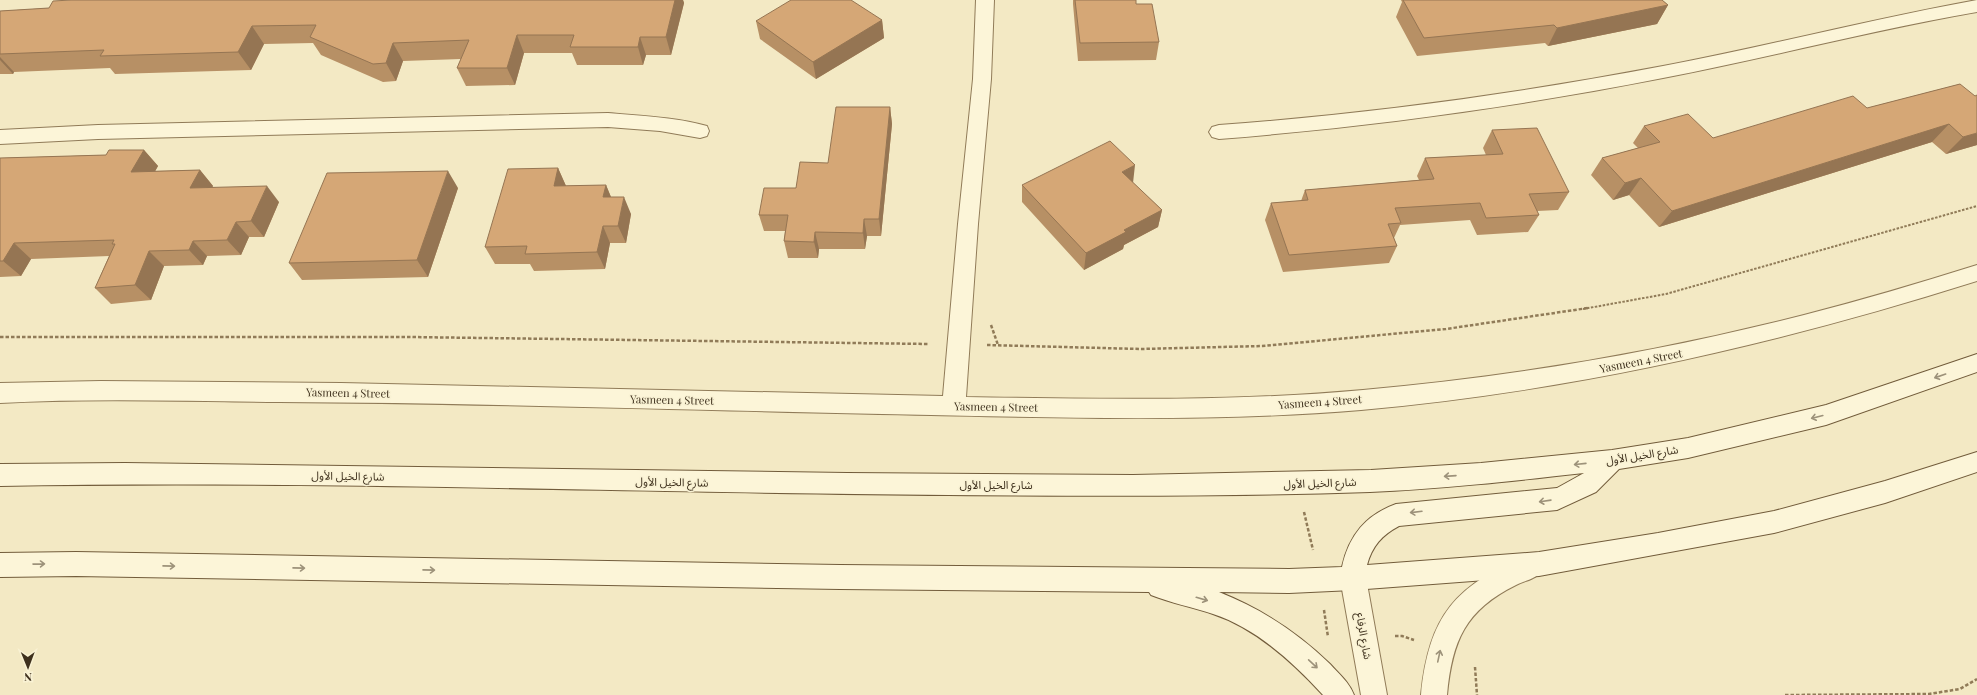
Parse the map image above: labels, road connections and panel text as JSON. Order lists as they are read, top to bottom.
{
  "streets": {
    "street": ["Yasmeen 4 Street", "شارع الخيل الأول", "شارع الرفاع"]
  },
  "crossings": [
    ["شارع الخيل الأول", "شارع الرفاع"]
  ],
  "north": "bottom"
}
